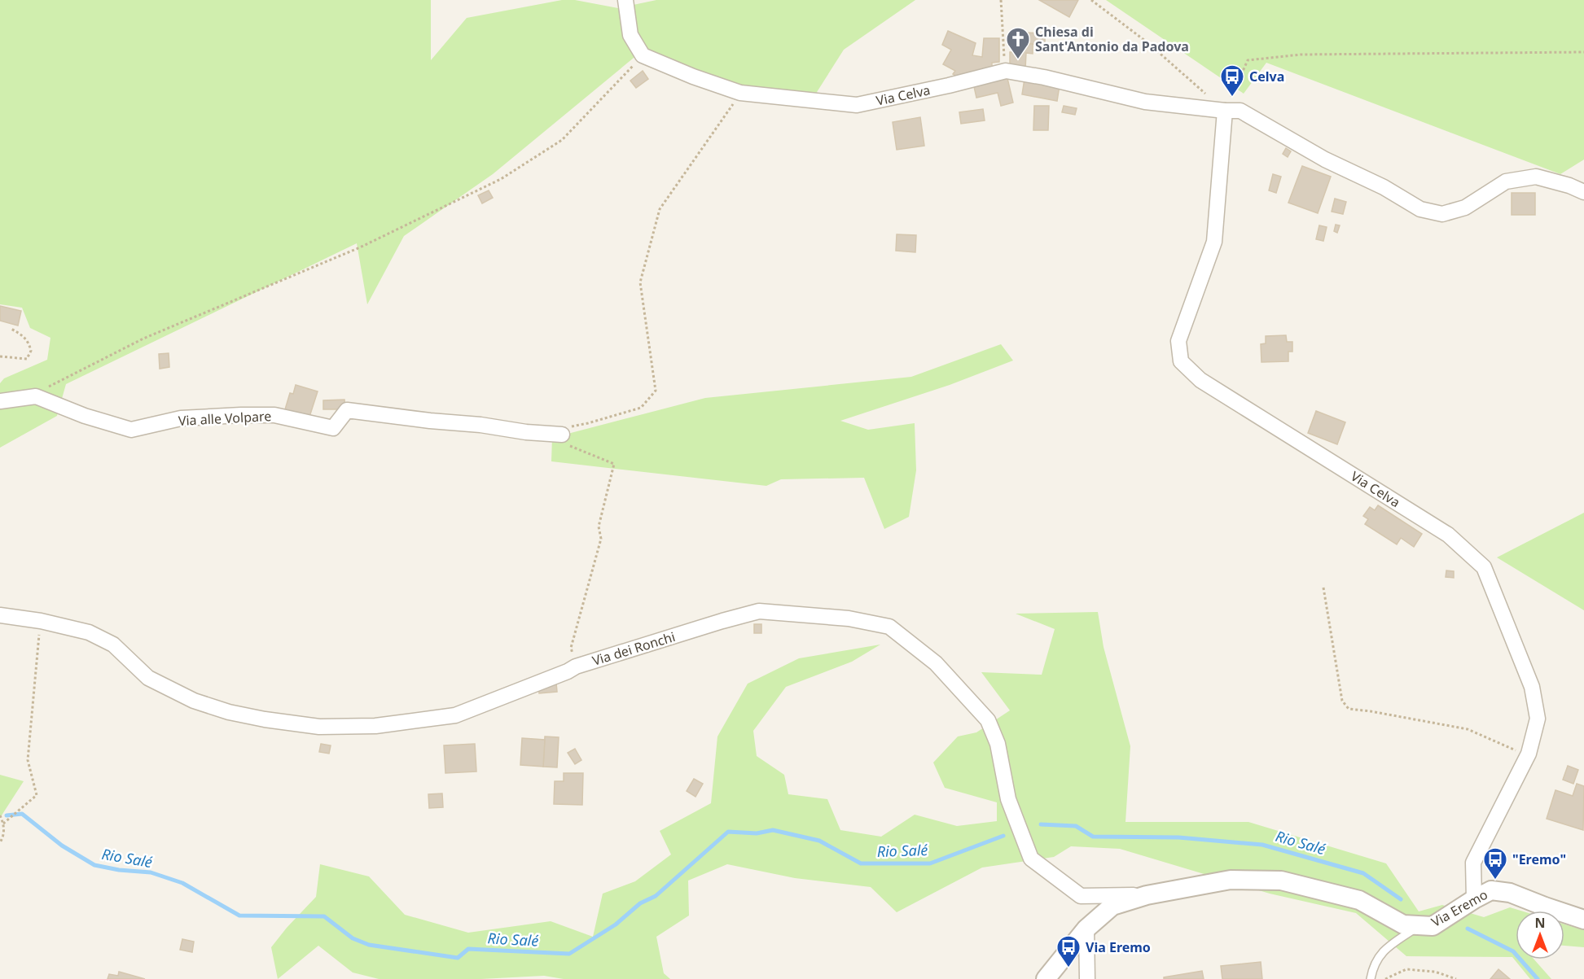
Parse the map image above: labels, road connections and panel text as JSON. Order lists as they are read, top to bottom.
{
  "streets": {
    "street": [
      "Via Celva",
      "Via alle Volpare",
      "Via dei Ronchi",
      "Via Eremo"
    ]
  },
  "crossings": [
    ["Via Celva", "Via Eremo"],
    ["Via dei Ronchi", "Via Eremo"]
  ],
  "water": ["Rio Salé"],
  "places": {
    "church": ["Chiesa di Sant'Antonio da Padova"],
    "bus stop": ["Celva", "\"Eremo\"", "Via Eremo"]
  },
  "north": "top"
}
